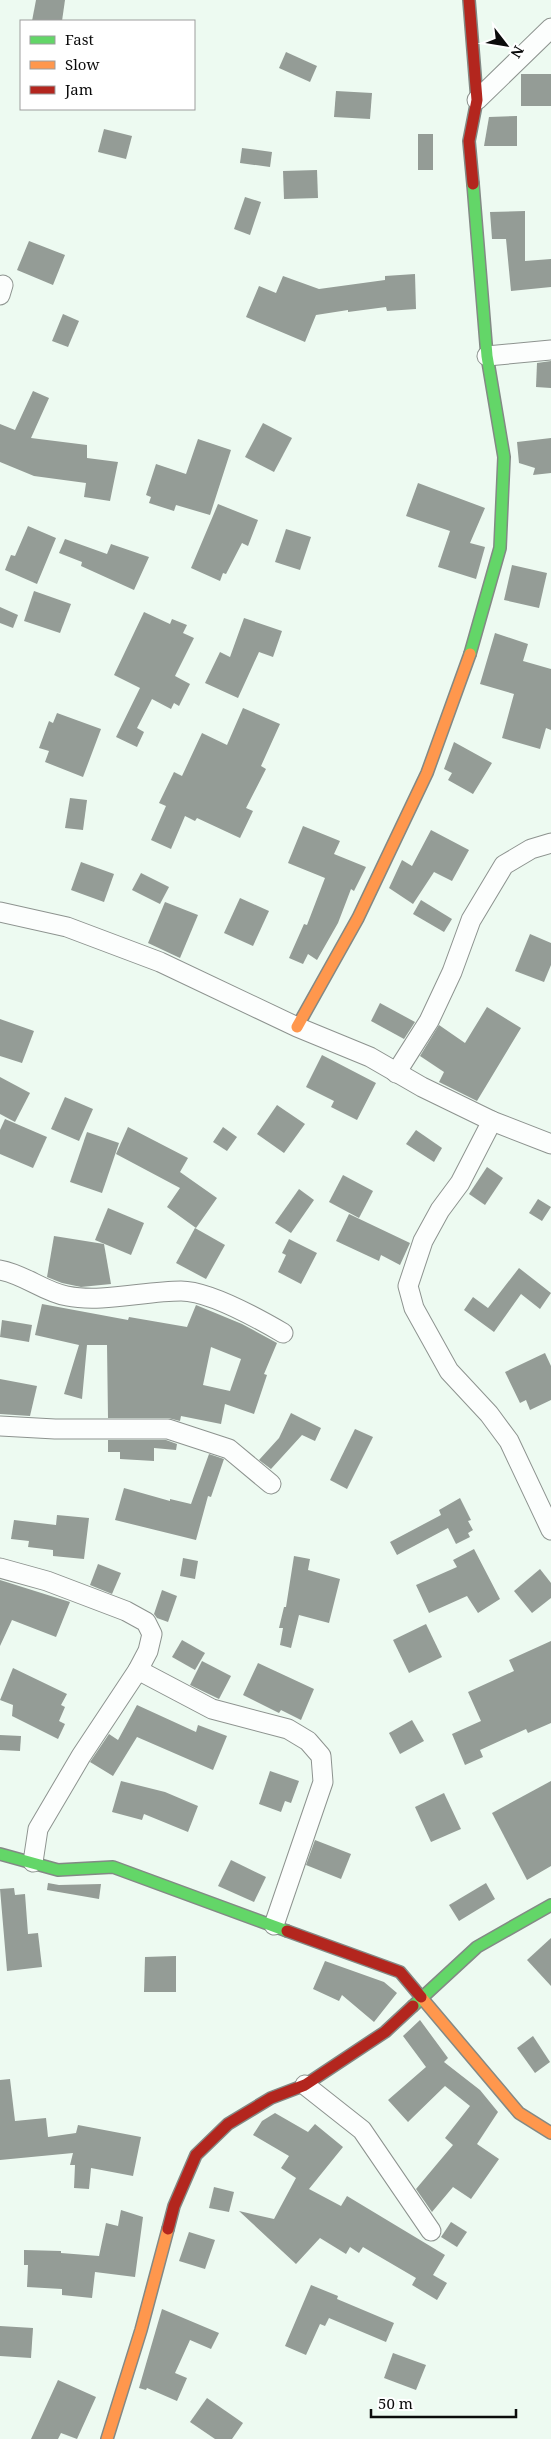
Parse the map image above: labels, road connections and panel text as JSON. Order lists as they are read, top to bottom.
{
  "legend": ["Fast", "Slow", "Jam"],
  "scale_bar": "50 m",
  "north": "bottom right"
}
